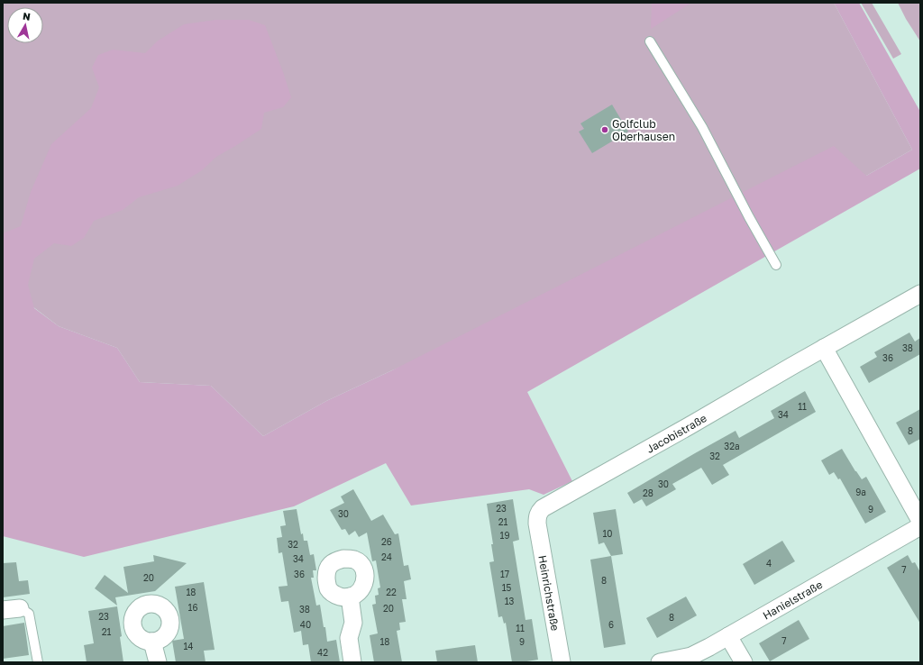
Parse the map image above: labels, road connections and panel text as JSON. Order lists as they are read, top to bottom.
{
  "streets": {
    "street": ["Jacobistraße", "Heinrichstraße", "Hanielstraße"]
  },
  "crossings": [
    ["Jacobistraße", "Heinrichstraße"]
  ],
  "places": ["Golfclub Oberhausen"],
  "house_numbers": [
    "38",
    "36",
    "11",
    "34",
    "8",
    "32a",
    "32",
    "30",
    "9a",
    "28",
    "23",
    "9",
    "30",
    "21",
    "10",
    "19",
    "26",
    "32",
    "24",
    "34",
    "4",
    "7",
    "36",
    "17",
    "20",
    "8",
    "15",
    "18",
    "22",
    "13",
    "16",
    "20",
    "38",
    "23",
    "8",
    "40",
    "6",
    "11",
    "21",
    "7",
    "18",
    "9",
    "14",
    "42"
  ],
  "north": "top"
}
